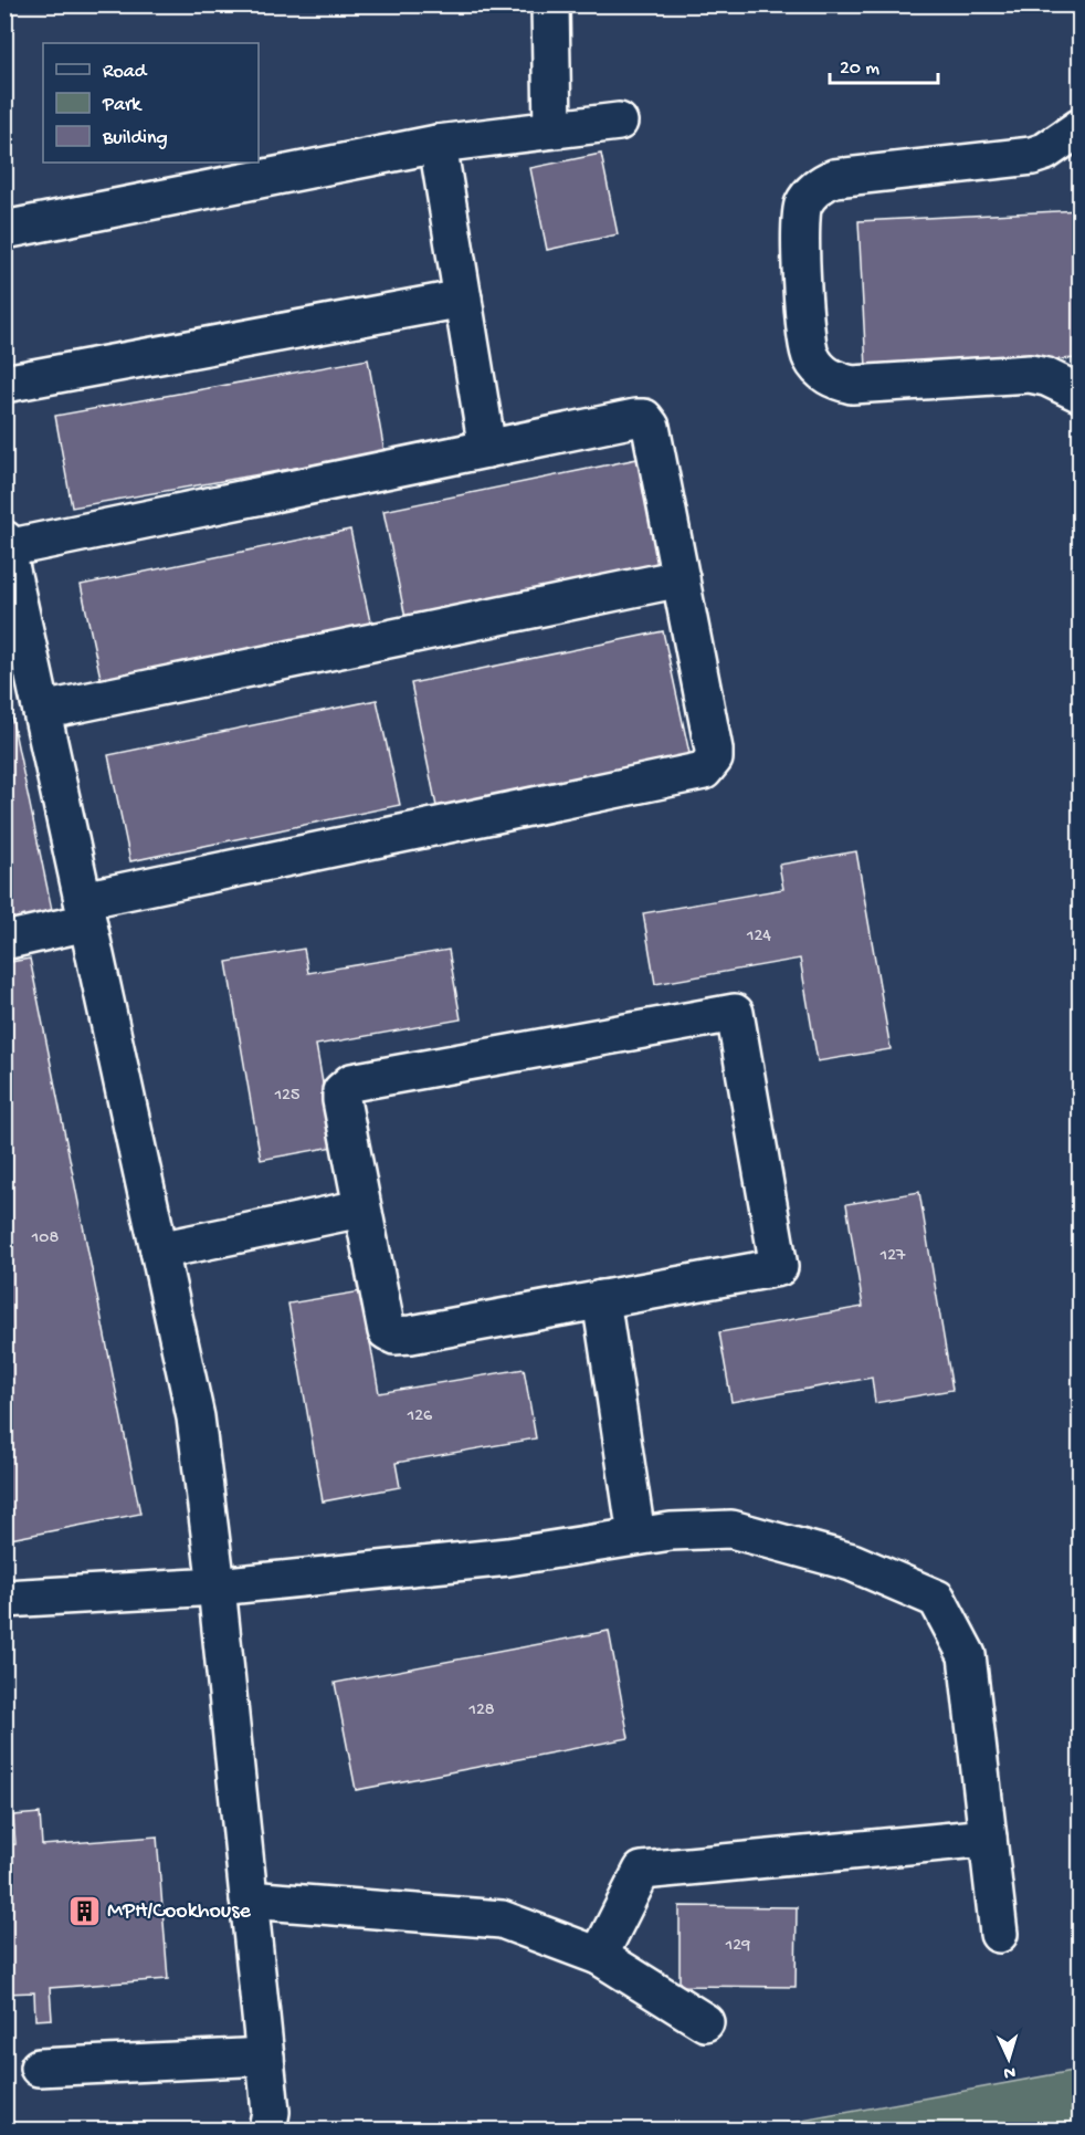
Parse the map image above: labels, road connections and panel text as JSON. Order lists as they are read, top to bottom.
{
  "places": {
    "building": ["MPH/Cookhouse"]
  },
  "house_numbers": [
    "124",
    "125",
    "108",
    "127",
    "126",
    "128",
    "129"
  ],
  "legend": ["Road", "Park", "Building"],
  "scale_bar": "20 m",
  "north": "bottom"
}
